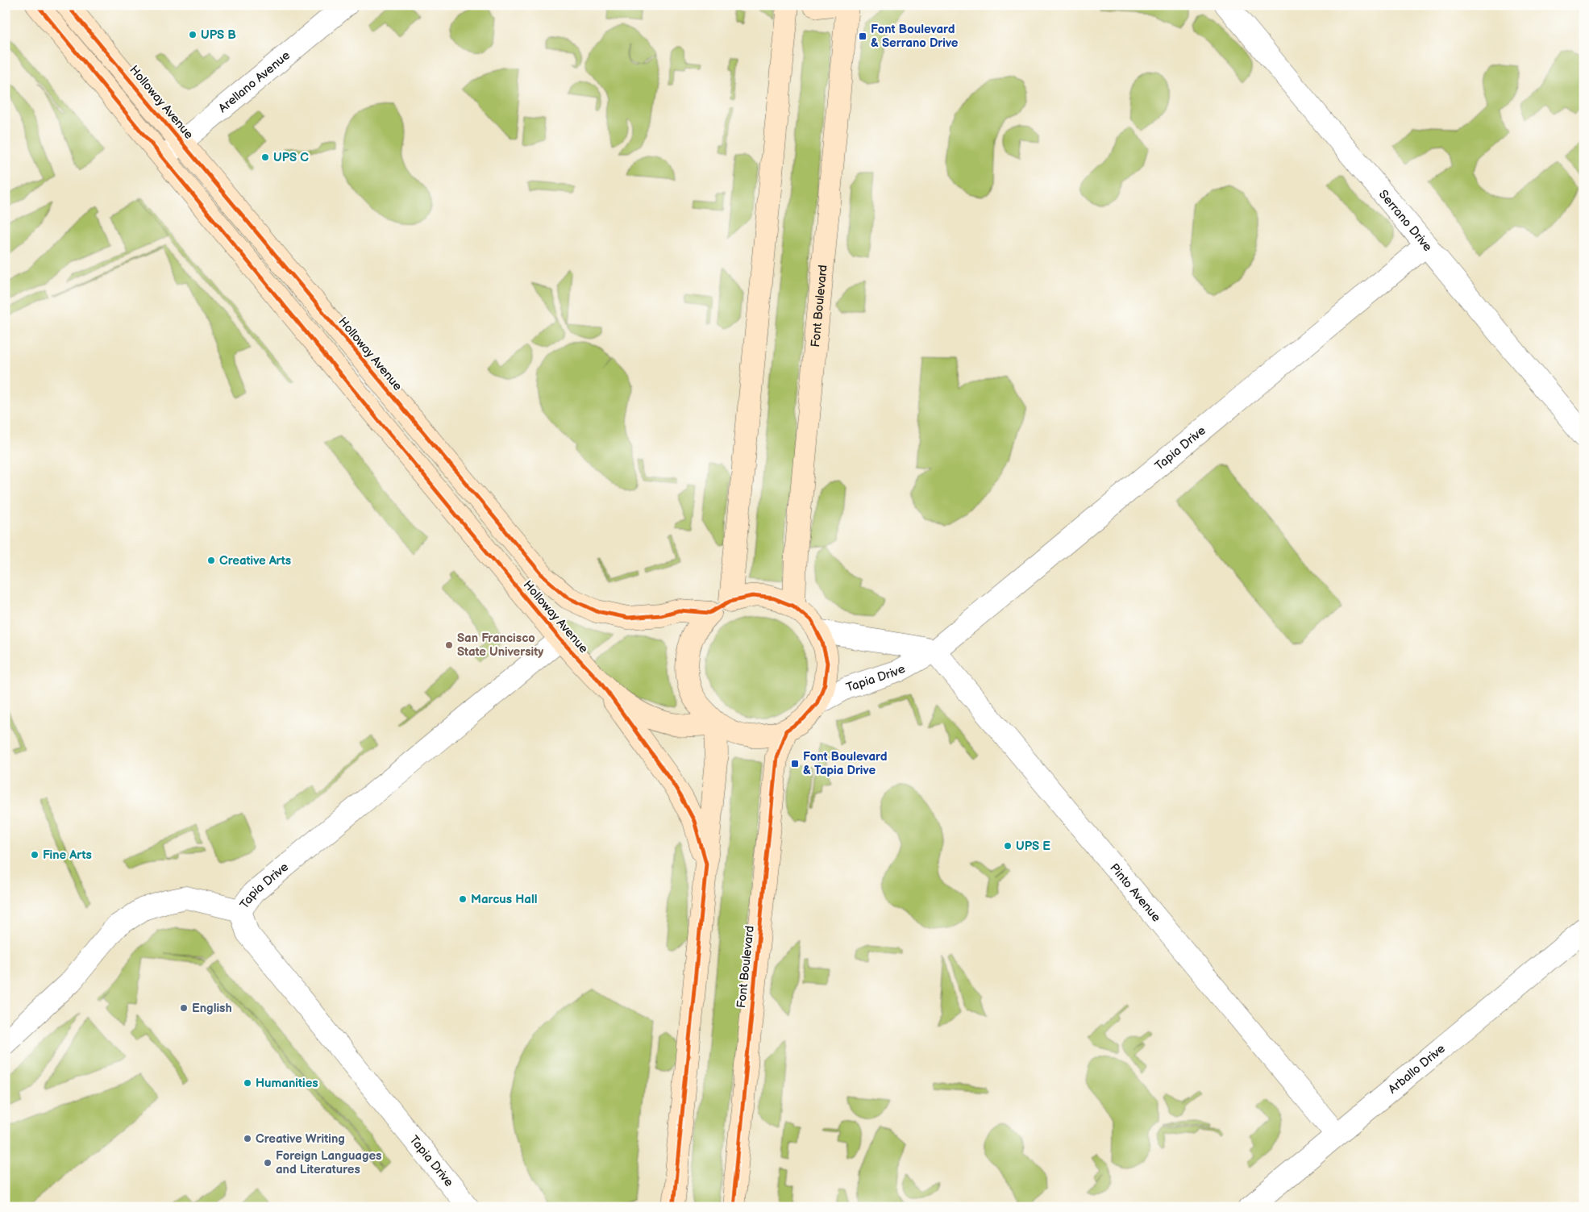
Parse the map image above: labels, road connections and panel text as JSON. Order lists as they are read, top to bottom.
{
  "streets": {
    "street": [
      "Arellano Avenue",
      "Holloway Avenue",
      "Serrano Drive",
      "Font Boulevard",
      "Tapia Drive",
      "Pinto Avenue",
      "Arballo Drive"
    ]
  },
  "crossings": [
    ["Arellano Avenue", "Holloway Avenue"],
    ["Holloway Avenue", "Font Boulevard"],
    ["Holloway Avenue", "Tapia Drive"],
    ["Serrano Drive", "Tapia Drive"],
    ["Font Boulevard", "Tapia Drive"],
    ["Tapia Drive", "Pinto Avenue"],
    ["Pinto Avenue", "Arballo Drive"]
  ],
  "places": {
    "other": [
      "UPS B",
      "UPS C",
      "Creative Arts",
      "San Francisco State University",
      "UPS E",
      "Fine Arts",
      "Marcus Hall",
      "English",
      "Humanities",
      "Creative Writing",
      "Foreign Languages and Literatures"
    ],
    "transit": ["Font Boulevard & Serrano Drive", "Font Boulevard & Tapia Drive"]
  }
}
